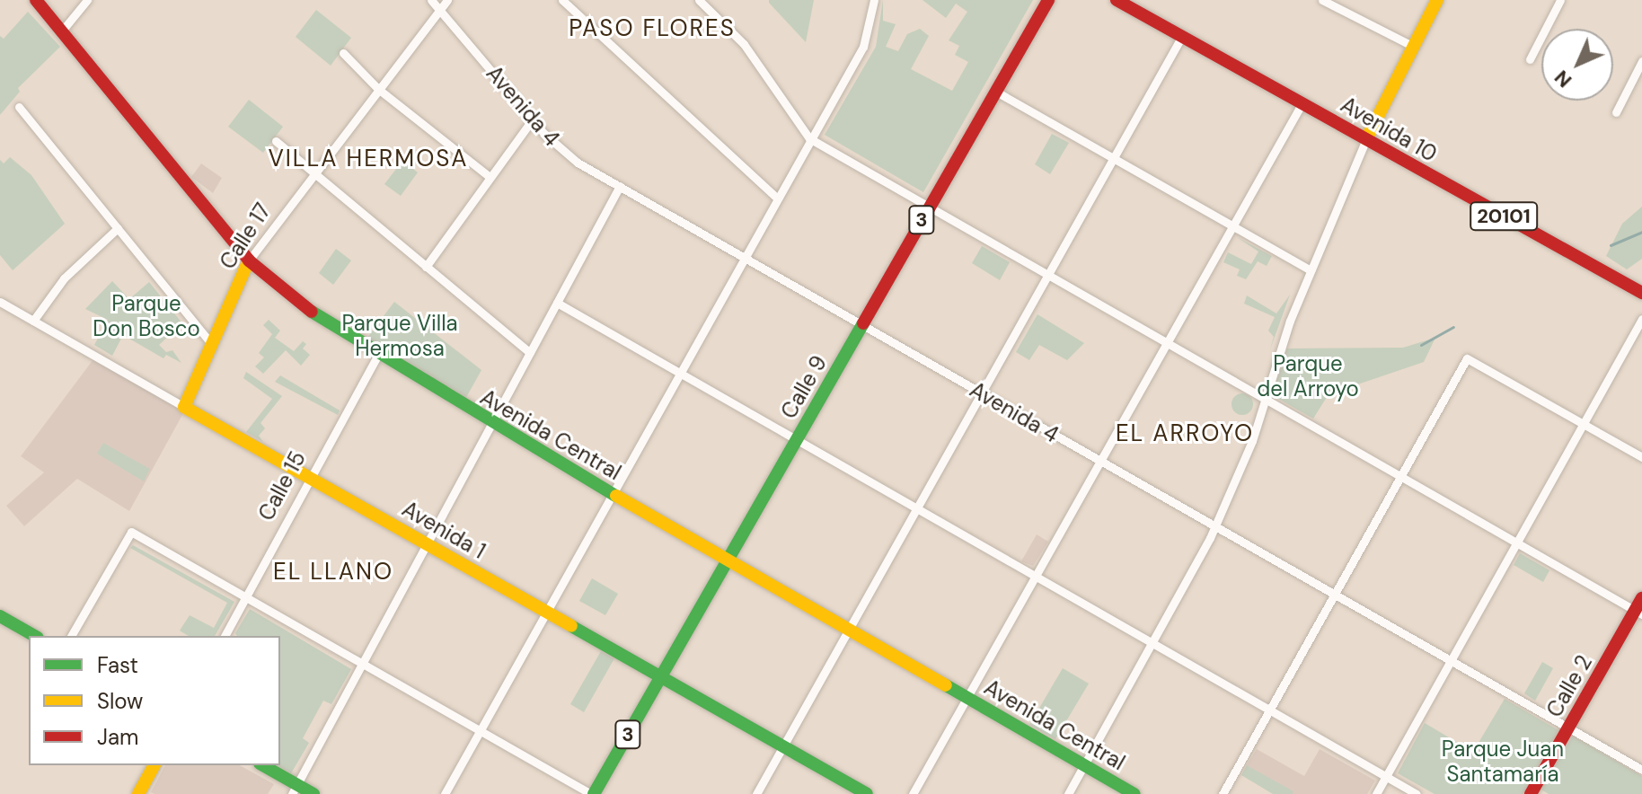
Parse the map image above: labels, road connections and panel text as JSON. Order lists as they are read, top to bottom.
{
  "streets": {
    "main road": [
      "Avenida 10",
      "20101",
      "3",
      "Calle 17",
      "Calle 9",
      "Avenida Central",
      "Avenida 1",
      "Calle 2"
    ],
    "street": ["Avenida 4", "Calle 15"]
  },
  "crossings": [
    ["Avenida 4", "Calle 17"],
    ["Avenida 4", "Calle 9"],
    ["Avenida 4", "Calle 2"],
    ["Calle 17", "Avenida Central"],
    ["Calle 17", "Avenida 1"],
    ["Calle 9", "Avenida Central"],
    ["Calle 9", "Avenida 1"],
    ["Avenida Central", "Calle 15"],
    ["Calle 15", "Avenida 1"]
  ],
  "districts": [
    "PASO FLORES",
    "VILLA HERMOSA",
    "EL ARROYO",
    "EL LLANO"
  ],
  "parks": [
    "Parque Don Bosco",
    "Parque Villa Hermosa",
    "Parque del Arroyo",
    "Parque Juan Santamaría"
  ],
  "legend": ["Fast", "Slow", "Jam"],
  "north": "bottom left"
}
